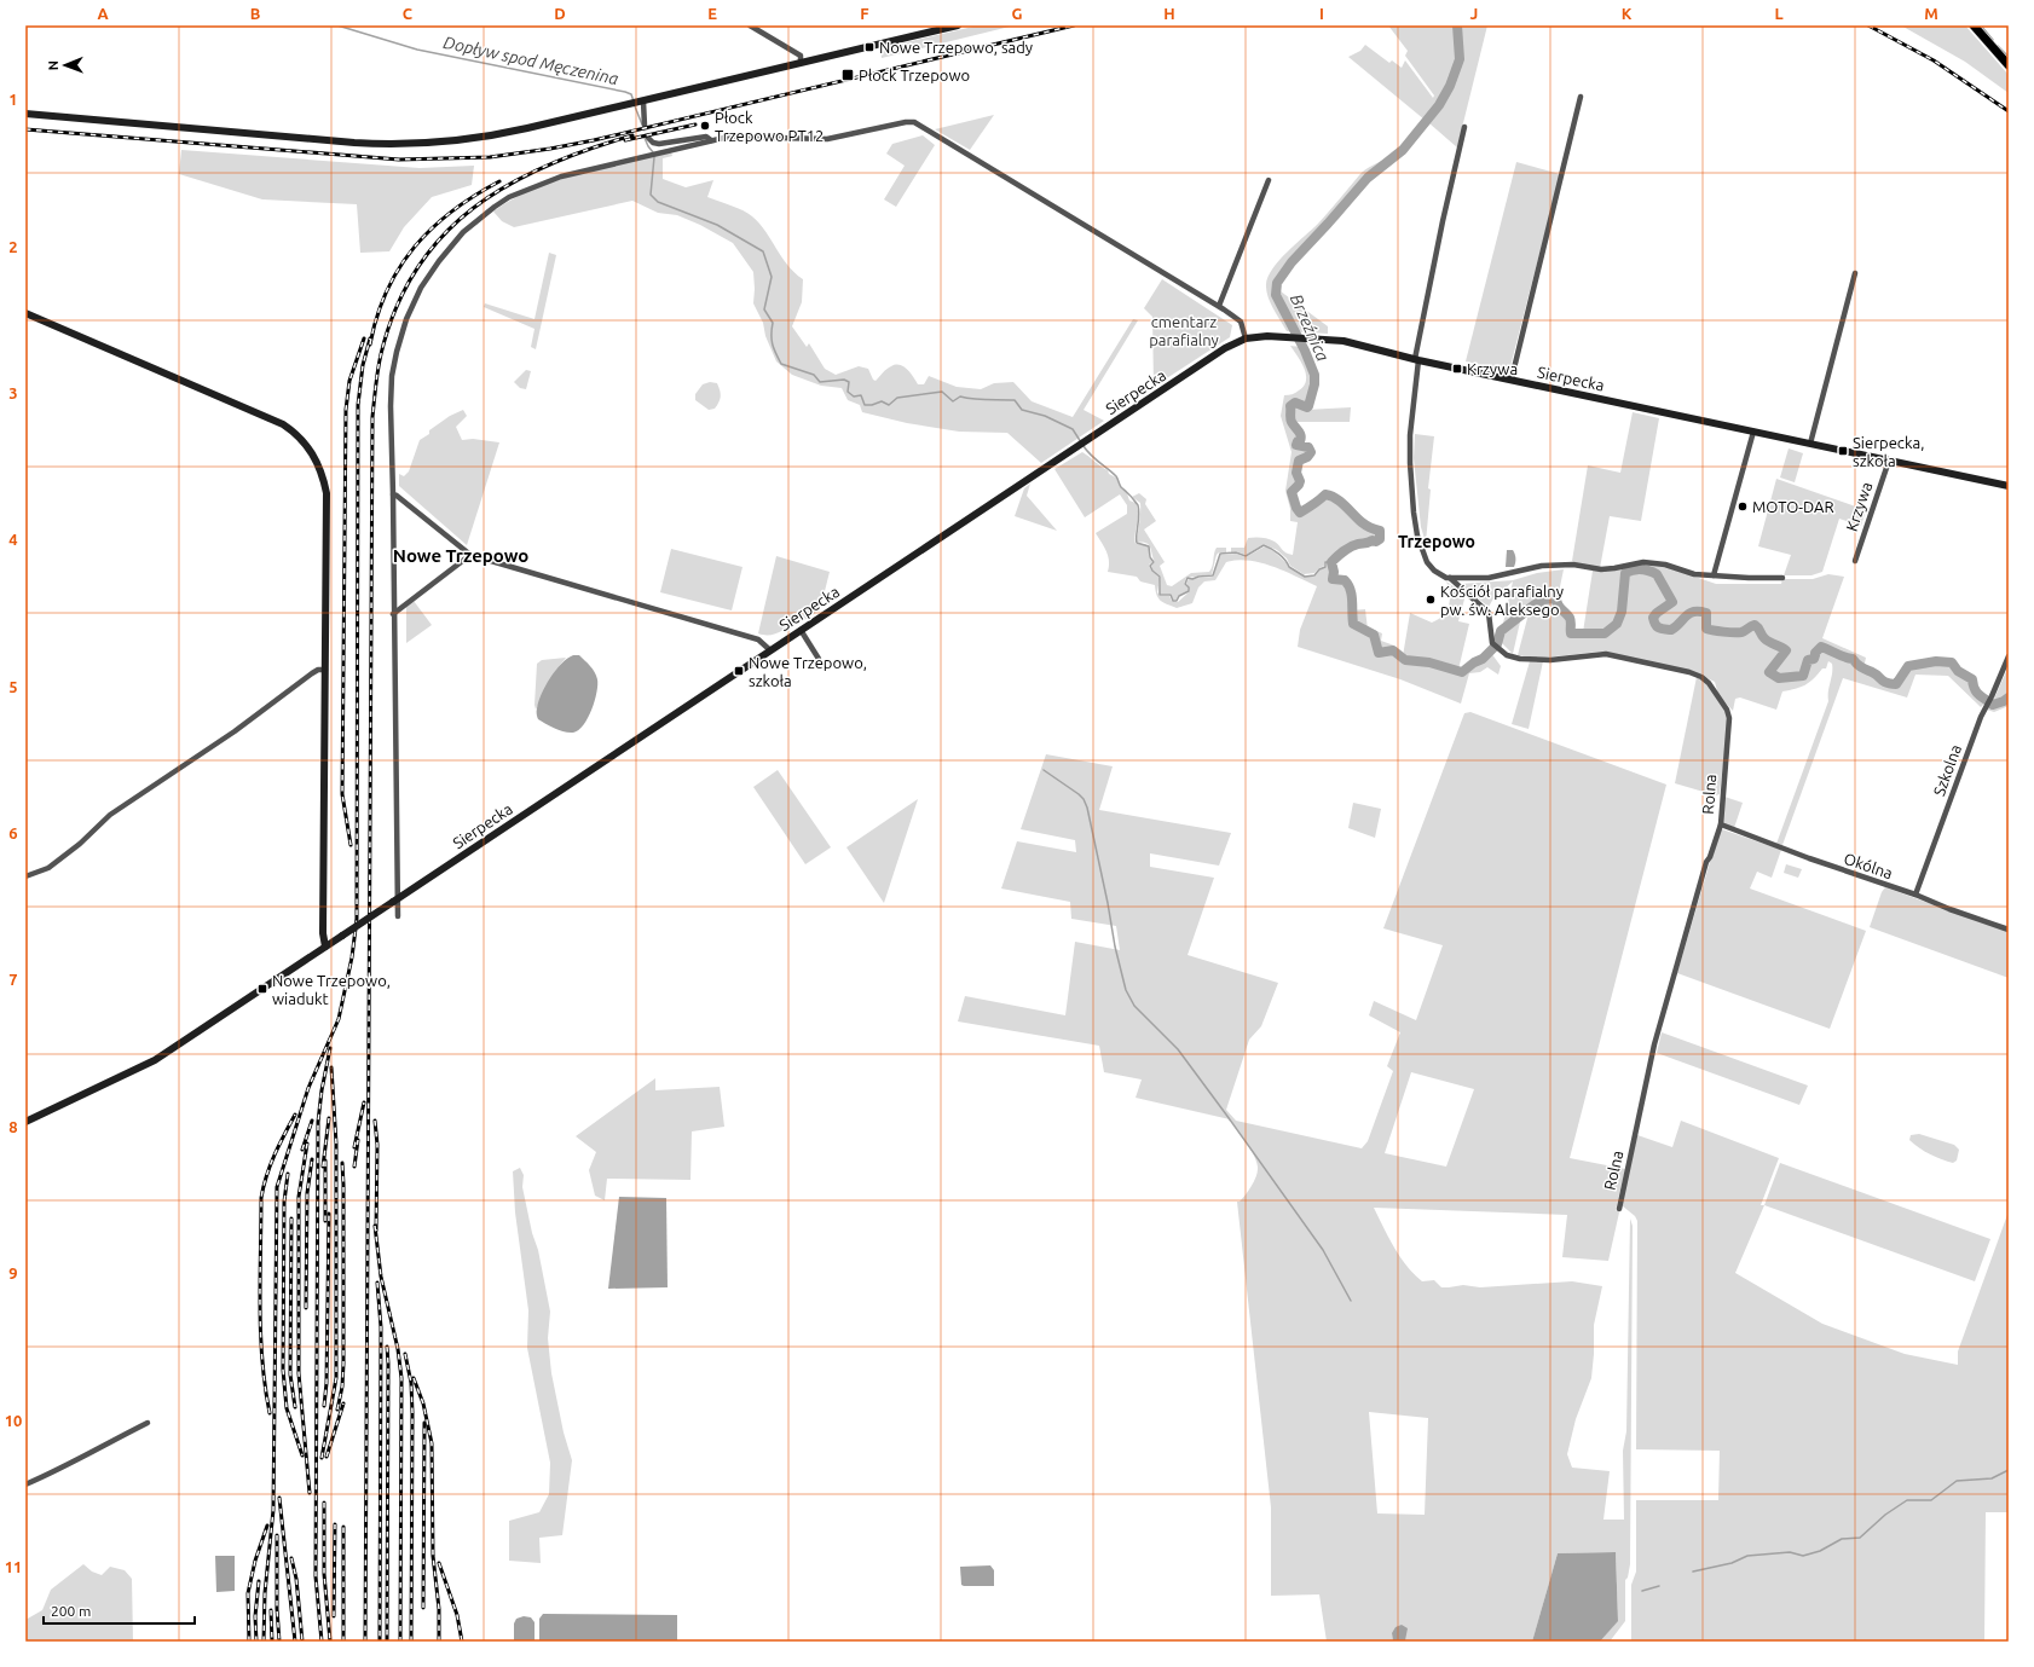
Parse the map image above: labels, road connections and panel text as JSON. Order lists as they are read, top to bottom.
{
  "streets": {
    "street": [
      "Sierpecka",
      "Krzywa",
      "Szkolna",
      "Rolna",
      "Okólna"
    ]
  },
  "crossings": [
    ["Sierpecka", "Krzywa"],
    ["Szkolna", "Okólna"],
    ["Rolna", "Okólna"]
  ],
  "districts": ["Trzepowo", "Nowe Trzepowo"],
  "water": ["Dopływ spod Męczenina", "Brzeźnica"],
  "parks": ["cmentarz parafialny"],
  "places": {
    "transit": [
      "Nowe Trzepowo, sady",
      "Płock Trzepowo",
      "Krzywa",
      "Sierpecka, szkoła",
      "Nowe Trzepowo, szkoła",
      "Nowe Trzepowo, wiadukt"
    ],
    "other": ["Płock Trzepowo PT12", "MOTO-DAR", "Kościół parafialny pw. św. Aleksego"]
  },
  "scale_bar": "200 m",
  "north": "left",
  "grid": {
    "columns": [
      "A",
      "B",
      "C",
      "D",
      "E",
      "F",
      "G",
      "H",
      "I",
      "J",
      "K",
      "L",
      "M"
    ],
    "rows": [
      "1",
      "2",
      "3",
      "4",
      "5",
      "6",
      "7",
      "8",
      "9",
      "10",
      "11"
    ]
  }
}
